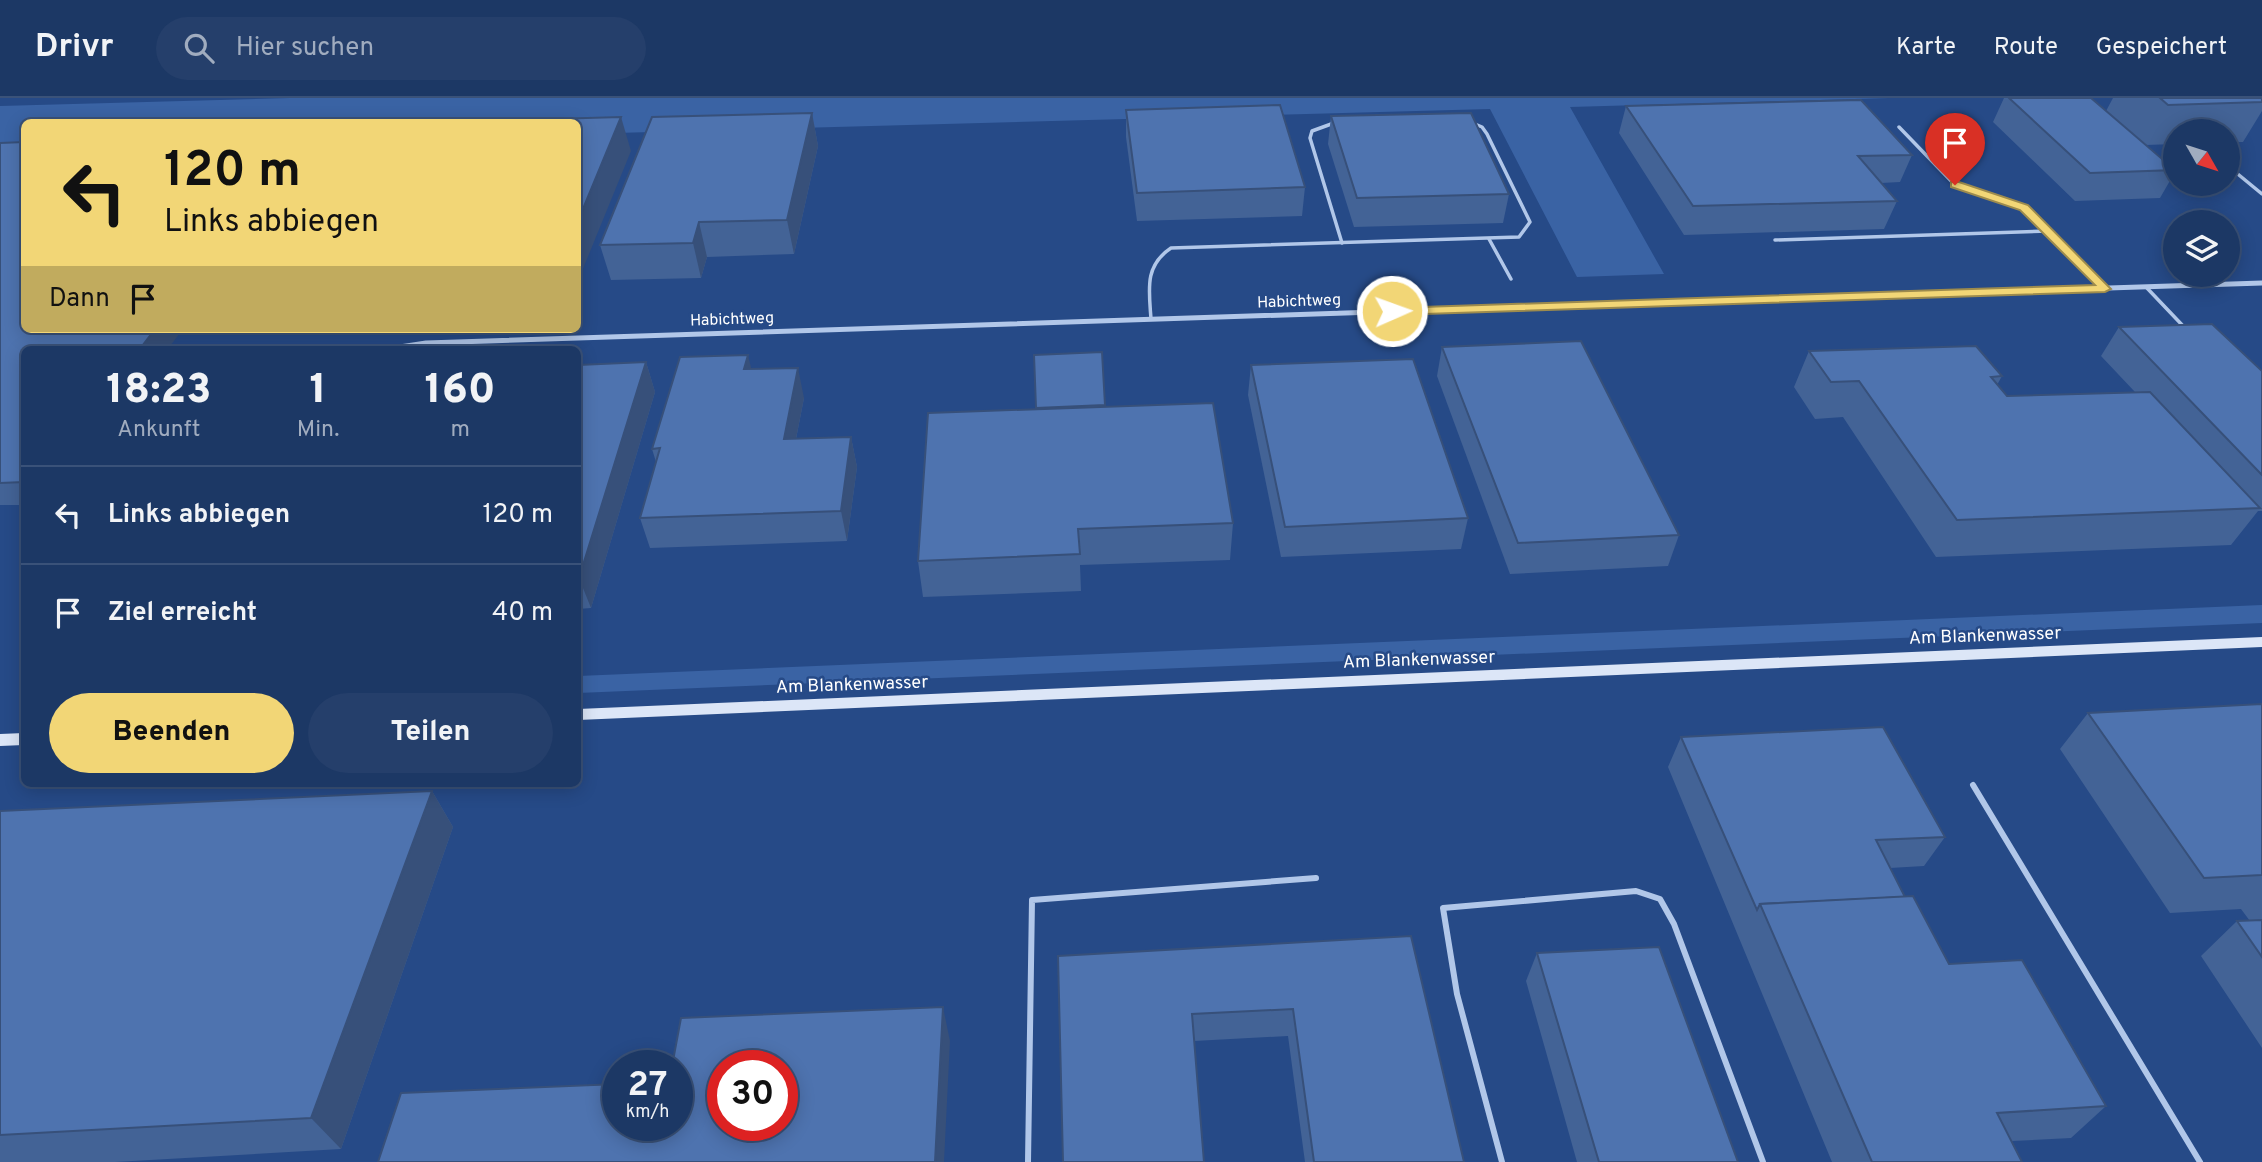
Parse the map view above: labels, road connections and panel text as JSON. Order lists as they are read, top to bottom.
{
  "streets": {
    "street": ["Habichtweg", "Am Blankenwasser"]
  },
  "north": "bottom right",
  "page": {
    "header": "Drivr",
    "search": "Hier suchen",
    "nav": ["Karte", "Route", "Gespeichert"],
    "turn": ["120 m", "Links abbiegen"],
    "then": "Dann",
    "eta": [
      "18:23",
      "Ankunft",
      "1",
      "Min.",
      "160",
      "m"
    ],
    "list": [
      {
        "name": "Links abbiegen",
        "value": "120 m"
      },
      {
        "name": "Ziel erreicht",
        "value": "40 m"
      }
    ],
    "buttons": ["Beenden", "Teilen"],
    "speed": "27 km/h",
    "limit": "30"
  }
}
